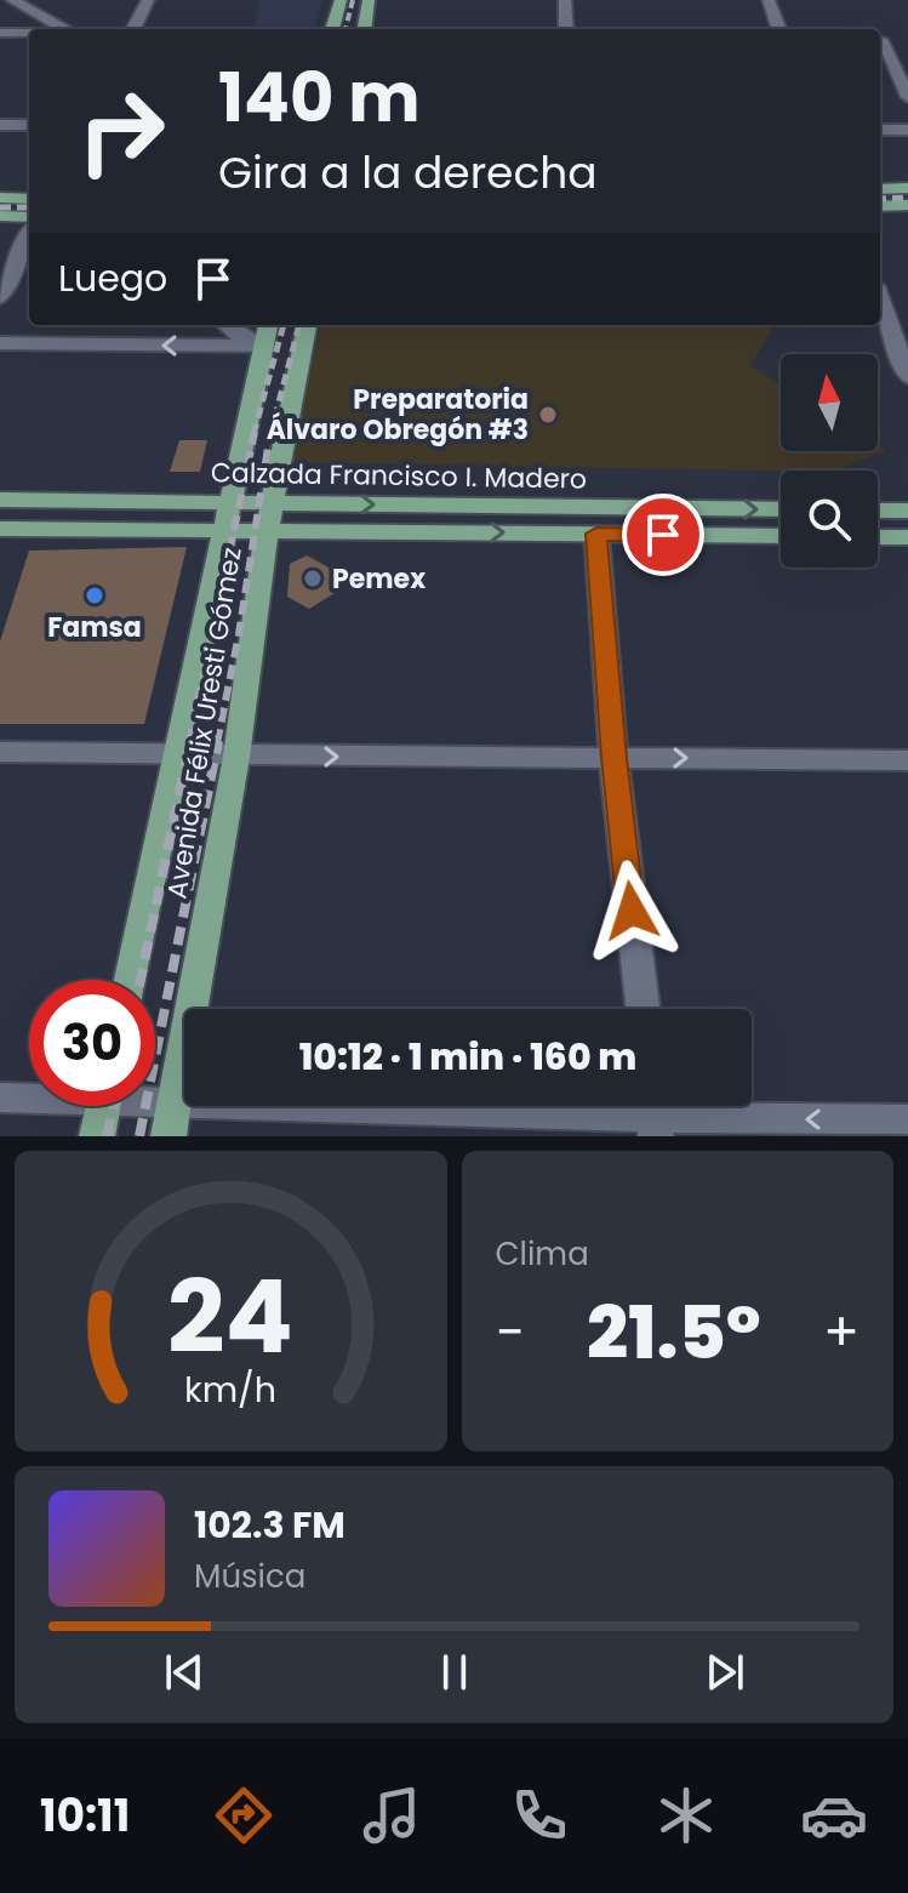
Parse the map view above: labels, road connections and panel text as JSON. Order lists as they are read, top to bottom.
{
  "streets": {
    "main road": ["Calzada Francisco I. Madero", "Avenida Félix Uresti Gómez"]
  },
  "crossings": [
    ["Calzada Francisco I. Madero", "Avenida Félix Uresti Gómez"]
  ],
  "one_way": ["Calzada Francisco I. Madero"],
  "places": ["Preparatoria Álvaro Obregón #3", "Pemex", "Famsa"],
  "north": "top",
  "page": {
    "turn": ["140 m", "Gira a la derecha"],
    "then": "Luego",
    "limit": "30",
    "trip": "10:12 · 1 min · 160 m",
    "tile": "Clima",
    "heat": ["−", "21.5°", "+"],
    "song": ["102.3 FM", "Música"],
    "tabs": "10:11",
    "gauge": ["24", "km/h"]
  }
}
